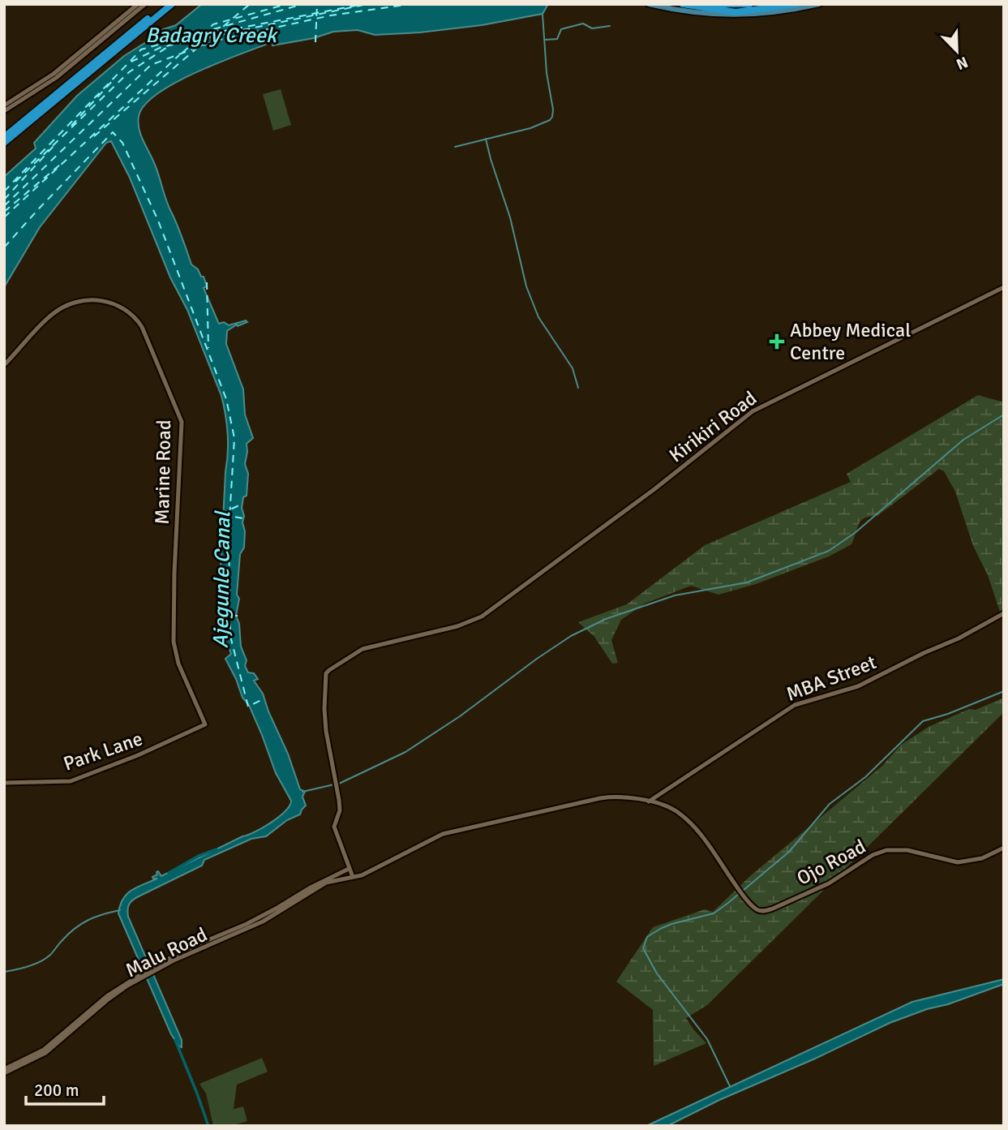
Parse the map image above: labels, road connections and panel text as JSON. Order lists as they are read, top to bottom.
{
  "streets": {
    "street": [
      "Kirikiri Road",
      "Marine Road",
      "MBA Street",
      "Park Lane",
      "Ojo Road",
      "Malu Road"
    ]
  },
  "crossings": [
    ["Kirikiri Road", "Malu Road"],
    ["Marine Road", "Park Lane"],
    ["MBA Street", "Malu Road"],
    ["Ojo Road", "Malu Road"]
  ],
  "water": ["Badagry Creek", "Ajegunle Canal"],
  "places": {
    "health": ["Abbey Medical Centre"]
  },
  "scale_bar": "200 m",
  "north": "bottom right"
}
